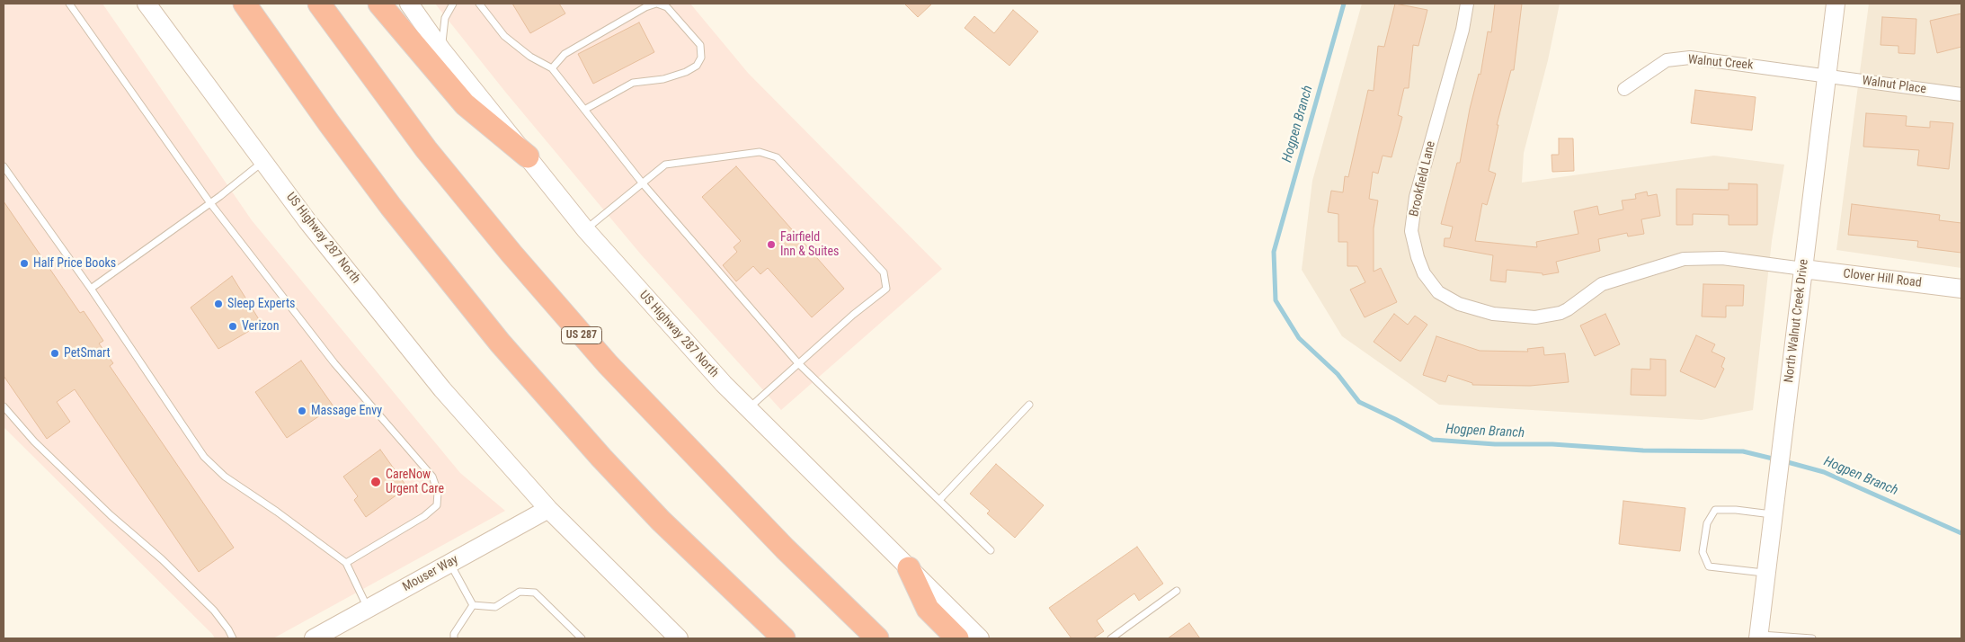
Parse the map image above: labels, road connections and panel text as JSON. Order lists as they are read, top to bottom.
{
  "streets": {
    "highway": ["US 287"],
    "main road": [
      "US Highway 287 North",
      "Clover Hill Road",
      "North Walnut Creek Drive",
      "Mouser Way"
    ],
    "street": ["Walnut Creek", "Walnut Place", "Brookfield Lane"]
  },
  "crossings": [
    ["Walnut Creek", "Walnut Place"],
    ["Walnut Creek", "North Walnut Creek Drive"],
    ["Walnut Place", "North Walnut Creek Drive"],
    ["Brookfield Lane", "Clover Hill Road"],
    ["Brookfield Lane", "North Walnut Creek Drive"],
    ["US Highway 287 North", "Mouser Way"],
    ["Clover Hill Road", "North Walnut Creek Drive"]
  ],
  "water": ["Hogpen Branch"],
  "places": [
    "Fairfield Inn & Suites",
    "Half Price Books",
    "Sleep Experts",
    "Verizon",
    "PetSmart",
    "Massage Envy",
    "CareNow Urgent Care"
  ]
}
